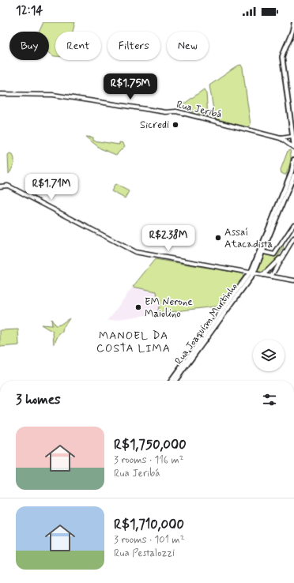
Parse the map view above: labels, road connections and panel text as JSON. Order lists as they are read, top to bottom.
{
  "streets": {
    "main road": ["Rua Joaquim Murtinho"],
    "street": ["Rua Jeribá"]
  },
  "districts": ["MANOEL DA COSTA LIMA"],
  "places": ["Sicredi", "Assaí Atacadista", "EM Nerone Maiolino"],
  "page": {
    "status": "12:14",
    "chip": [
      "Buy",
      "Rent",
      "Filters",
      "New"
    ],
    "price": ["R$1.75M", "R$1.71M", "R$2.38M"],
    "heading": "3 homes",
    "list": [
      {
        "name": "R$1,750,000",
        "note": "3 rooms · 116 m² · Rua Jeribá"
      },
      {
        "name": "R$1,710,000",
        "note": "3 rooms · 101 m² · Rua Pestalozzi"
      }
    ]
  }
}
